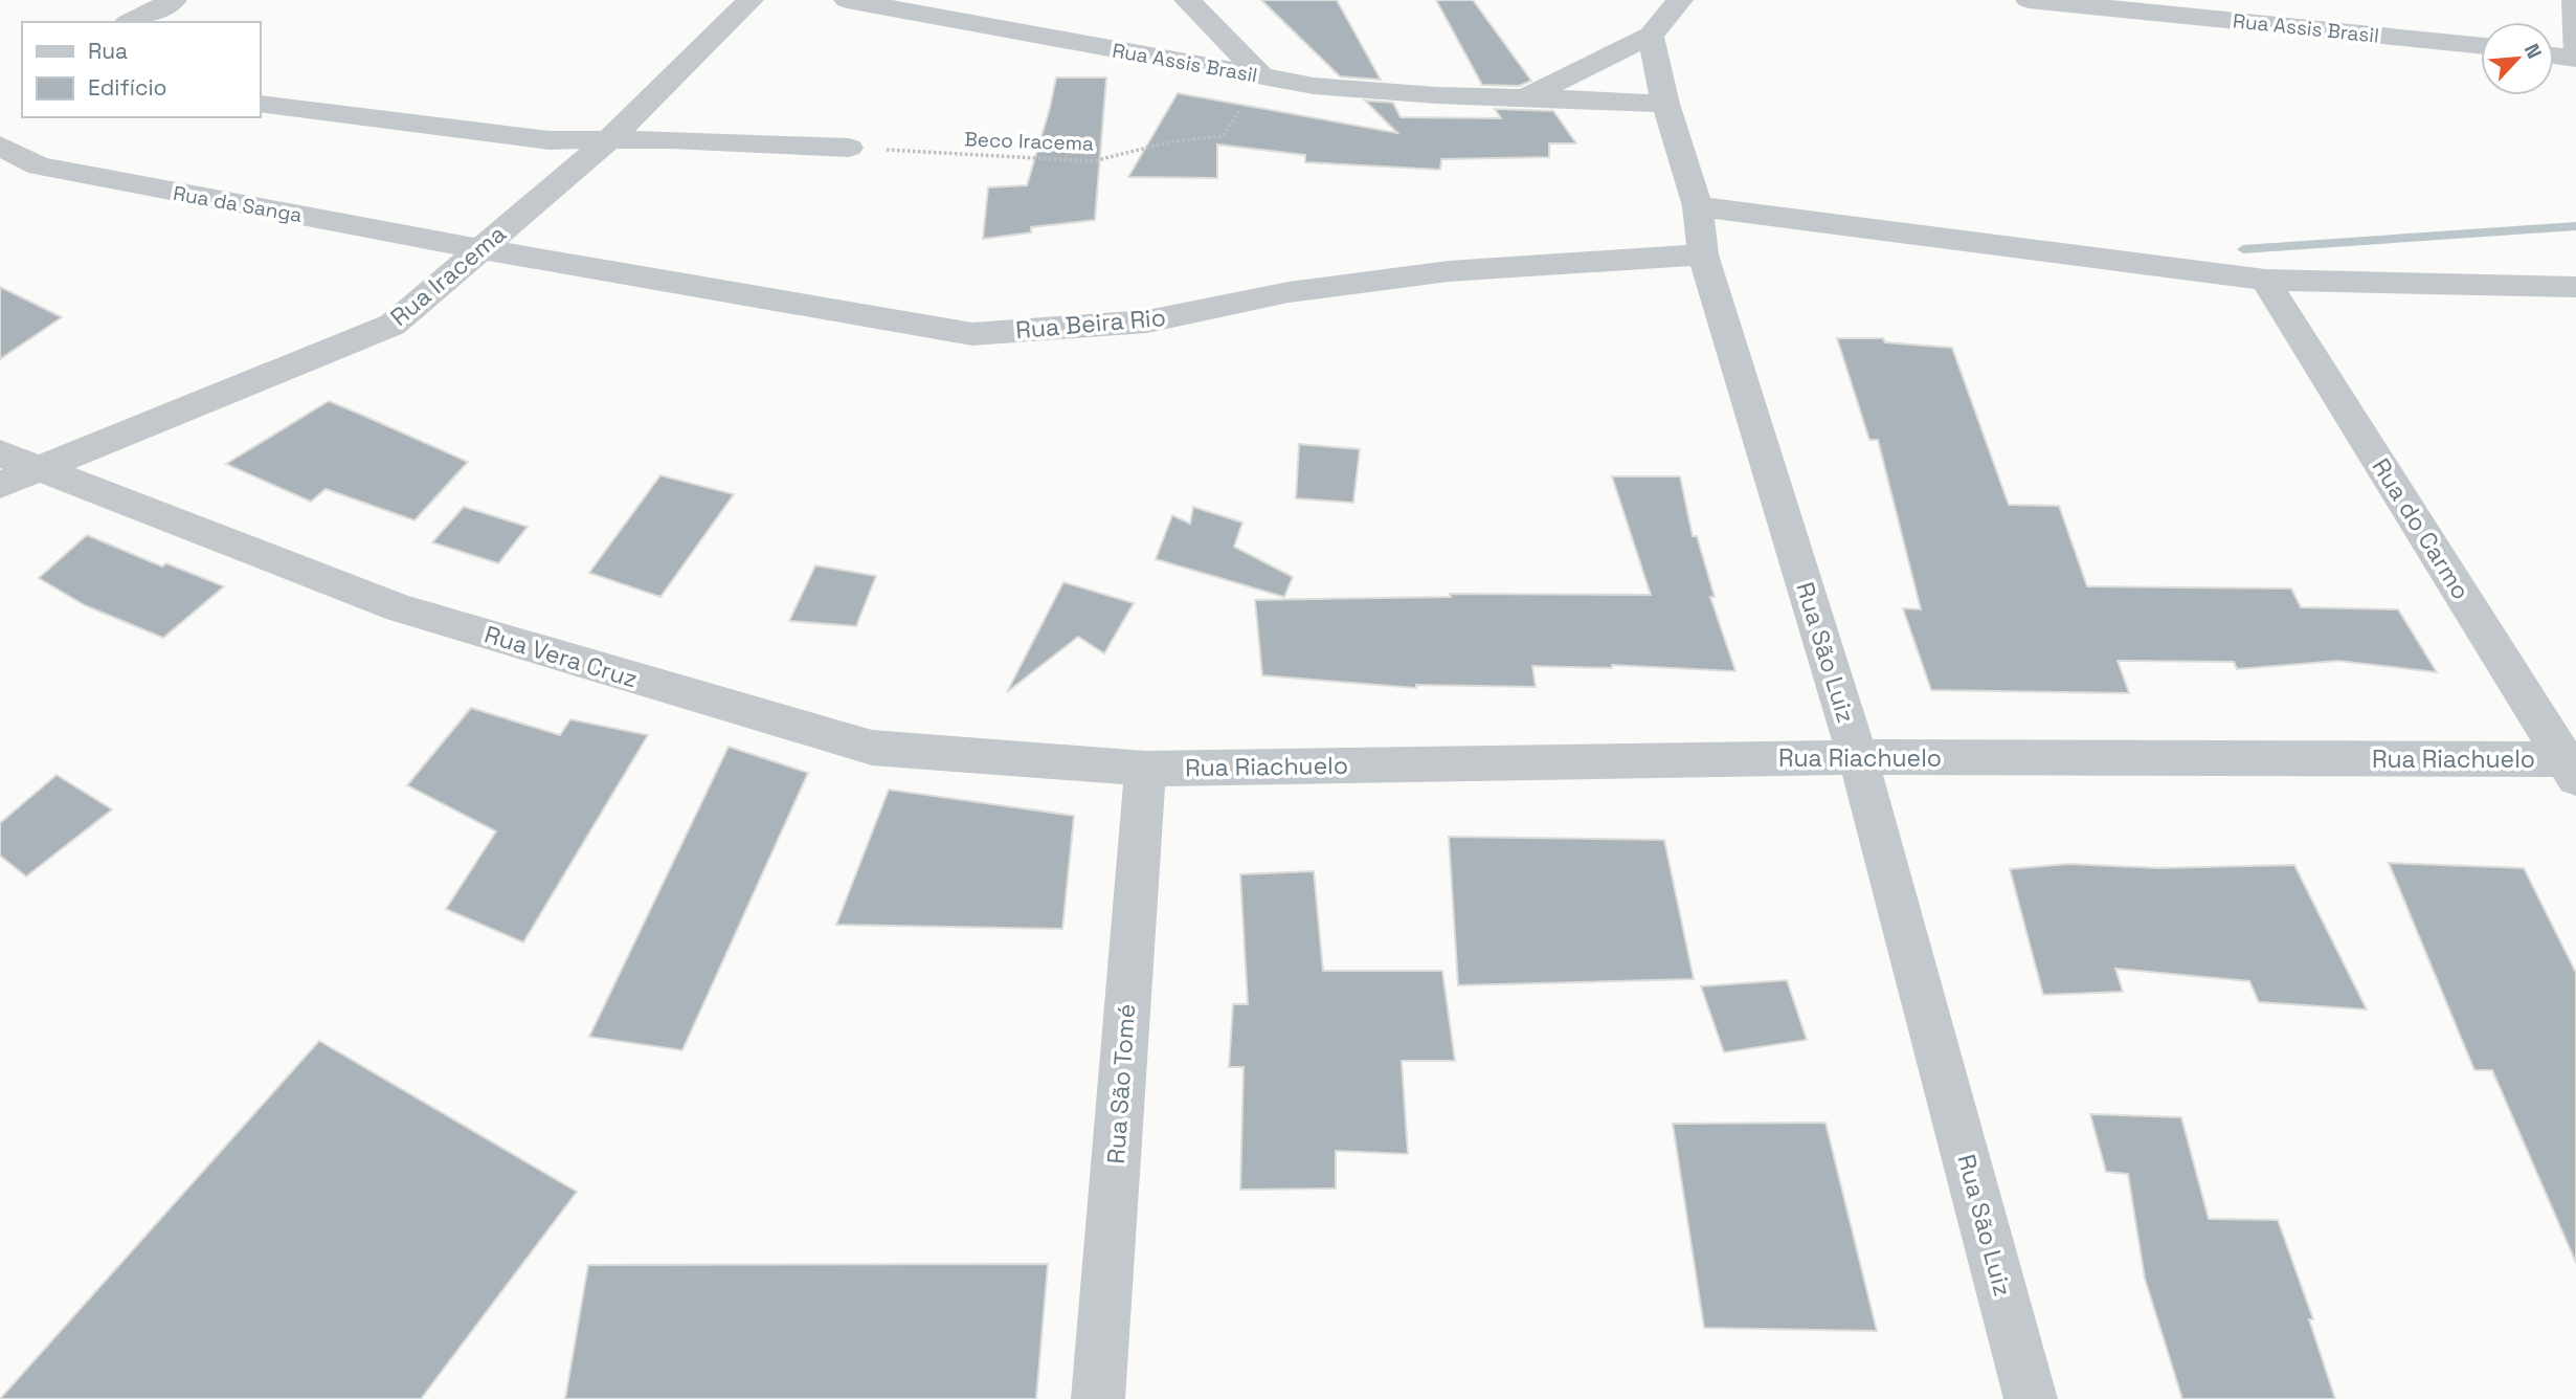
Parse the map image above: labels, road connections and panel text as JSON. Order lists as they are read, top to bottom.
{
  "streets": {
    "street": [
      "Rua Assis Brasil",
      "Rua da Sanga",
      "Rua Iracema",
      "Rua Beira Rio",
      "Rua do Carmo",
      "Rua São Luiz",
      "Rua Vera Cruz",
      "Rua Riachuelo",
      "Rua São Tomé"
    ],
    "path": ["Beco Iracema"]
  },
  "crossings": [
    ["Rua Assis Brasil", "Beco Iracema"],
    ["Rua Assis Brasil", "Rua São Luiz"],
    ["Rua da Sanga", "Rua Iracema"],
    ["Rua da Sanga", "Rua Beira Rio"],
    ["Rua Iracema", "Rua Beira Rio"],
    ["Rua Iracema", "Rua Vera Cruz"],
    ["Rua Beira Rio", "Rua São Luiz"],
    ["Rua do Carmo", "Rua Riachuelo"],
    ["Rua São Luiz", "Rua Riachuelo"],
    ["Rua Vera Cruz", "Rua Riachuelo"],
    ["Rua Vera Cruz", "Rua São Tomé"],
    ["Rua Riachuelo", "Rua São Tomé"]
  ],
  "legend": ["Rua", "Edifício"],
  "north": "top right"
}
